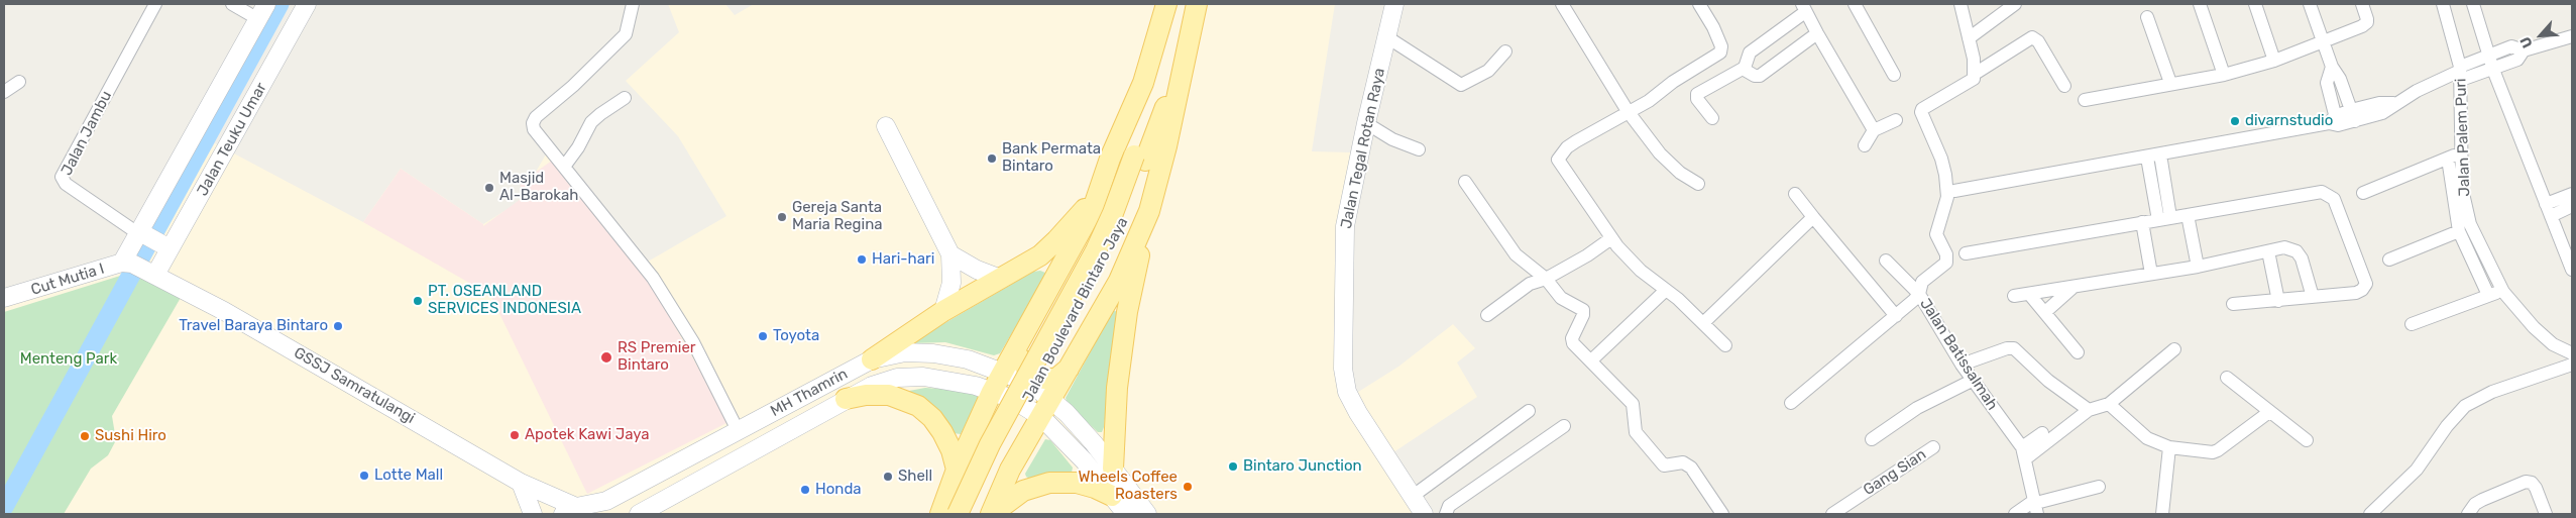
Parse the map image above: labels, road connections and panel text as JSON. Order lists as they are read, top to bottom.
{
  "streets": {
    "main road": [
      "Jalan Teuku Umar",
      "Jalan Tegal Rotan Raya",
      "Cut Mutia I",
      "Jalan Boulevard Bintaro Jaya",
      "GSSJ Samratulangi",
      "MH Thamrin"
    ],
    "street": [
      "Jalan Jambu",
      "Jalan Palem Puri",
      "Jalan Batissalmah",
      "Gang Sian"
    ]
  },
  "crossings": [
    ["Jalan Jambu", "Jalan Teuku Umar"],
    ["Jalan Teuku Umar", "Cut Mutia I"],
    ["Jalan Teuku Umar", "GSSJ Samratulangi"],
    ["Cut Mutia I", "GSSJ Samratulangi"],
    ["Jalan Boulevard Bintaro Jaya", "MH Thamrin"],
    ["GSSJ Samratulangi", "MH Thamrin"]
  ],
  "parks": ["Menteng Park"],
  "places": [
    "divarnstudio",
    "Bank Permata Bintaro",
    "Masjid Al-Barokah",
    "Gereja Santa Maria Regina",
    "Hari-hari",
    "PT. OSEANLAND SERVICES INDONESIA",
    "Travel Baraya Bintaro",
    "Toyota",
    "RS Premier Bintaro",
    "Apotek Kawi Jaya",
    "Sushi Hiro",
    "Bintaro Junction",
    "Lotte Mall",
    "Shell",
    "Wheels Coffee Roasters",
    "Honda"
  ],
  "north": "bottom left"
}
